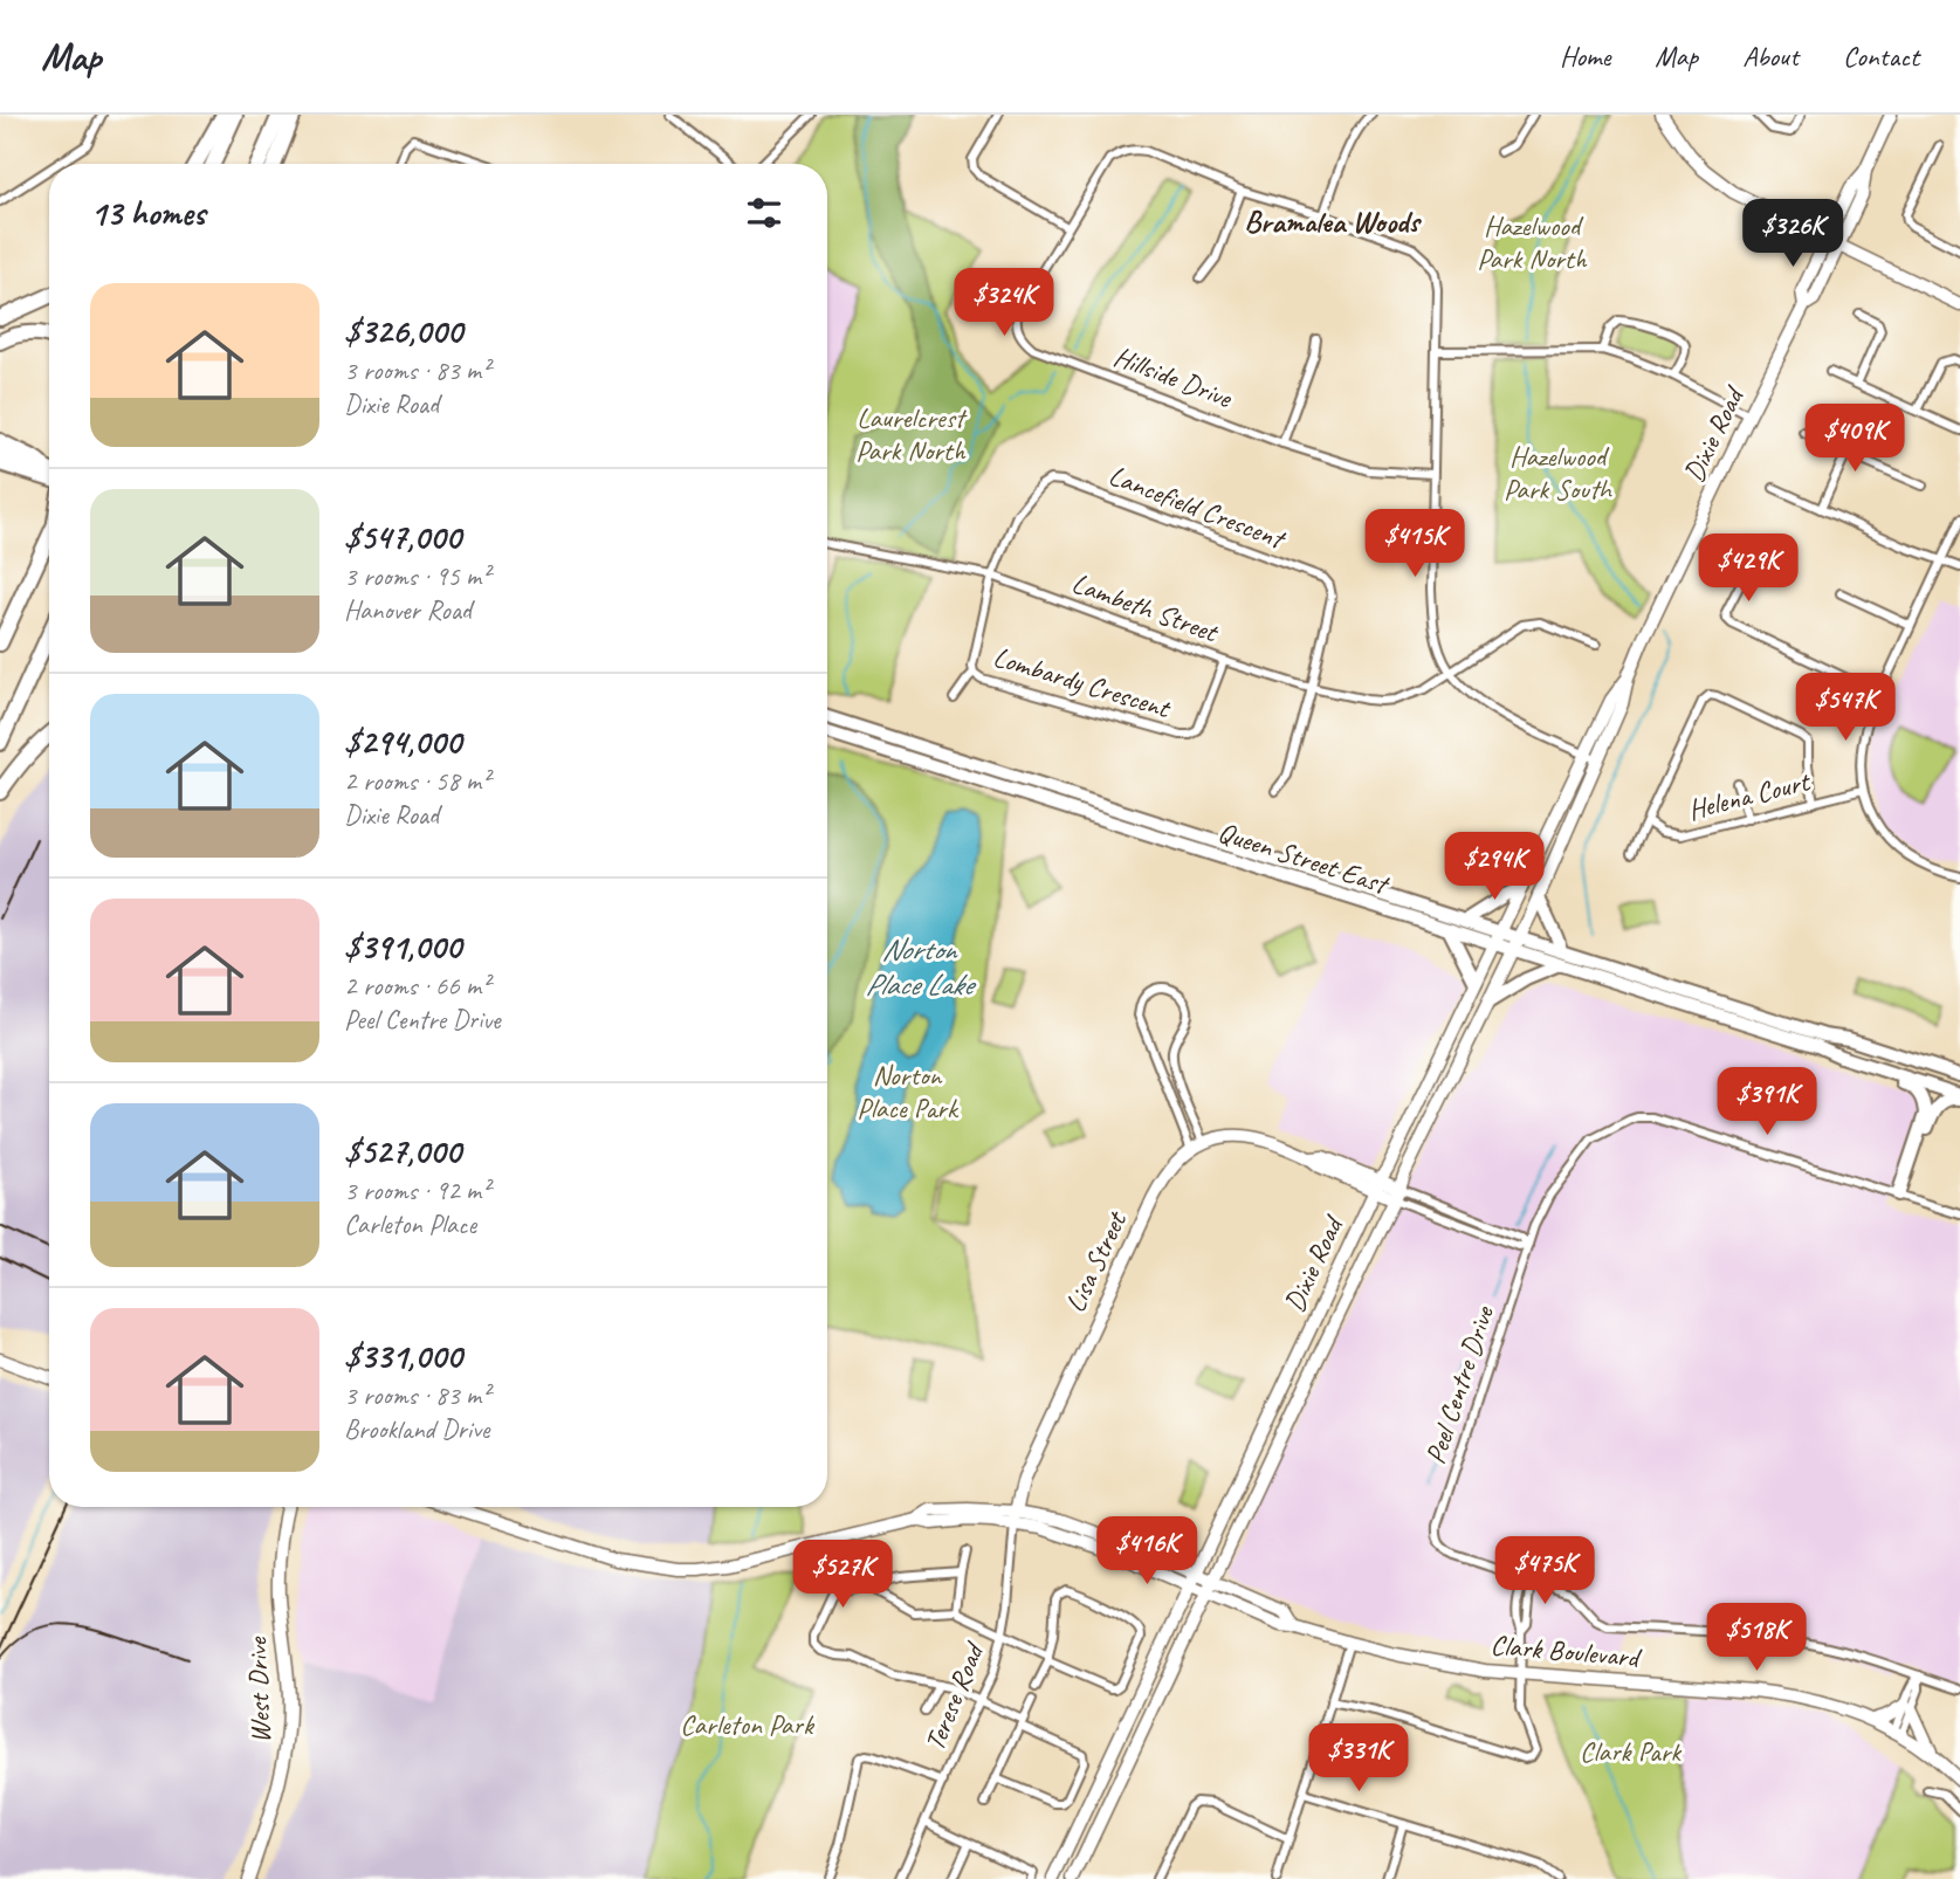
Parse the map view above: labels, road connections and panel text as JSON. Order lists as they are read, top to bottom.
{
  "streets": {
    "main road": ["Queen Street East"],
    "street": [
      "Hillside Drive",
      "Dixie Road",
      "Lancefield Crescent",
      "Lambeth Street",
      "Lombardy Crescent",
      "Helena Court",
      "Lisa Street",
      "Peel Centre Drive",
      "Clark Boulevard",
      "West Drive",
      "Terese Road"
    ]
  },
  "crossings": [
    ["Hillside Drive", "Dixie Road"],
    ["Hillside Drive", "Lambeth Street"],
    ["Dixie Road", "Queen Street East"],
    ["Dixie Road", "Lisa Street"],
    ["Dixie Road", "Clark Boulevard"],
    ["Lancefield Crescent", "Lambeth Street"],
    ["Lancefield Crescent", "Lombardy Crescent"],
    ["Lambeth Street", "Lombardy Crescent"],
    ["Lisa Street", "Peel Centre Drive"],
    ["Lisa Street", "Clark Boulevard"],
    ["Lisa Street", "Terese Road"],
    ["Clark Boulevard", "Terese Road"]
  ],
  "districts": ["Bramalea Woods"],
  "water": ["Norton Place Lake"],
  "parks": [
    "Hazelwood Park North",
    "Laurelcrest Park North",
    "Hazelwood Park South",
    "Norton Place Park",
    "Carleton Park",
    "Clark Park"
  ],
  "page": {
    "header": "Map",
    "nav": [
      "Home",
      "Map",
      "About",
      "Contact"
    ],
    "heading": "13 homes",
    "price": [
      "$326K",
      "$324K",
      "$409K",
      "$415K",
      "$429K",
      "$547K",
      "$294K",
      "$391K",
      "$416K",
      "$475K",
      "$527K",
      "$518K",
      "$331K"
    ],
    "list": [
      {
        "name": "$326,000",
        "note": "3 rooms · 83 m² · Dixie Road"
      },
      {
        "name": "$547,000",
        "note": "3 rooms · 95 m² · Hanover Road"
      },
      {
        "name": "$294,000",
        "note": "2 rooms · 58 m² · Dixie Road"
      },
      {
        "name": "$391,000",
        "note": "2 rooms · 66 m² · Peel Centre Drive"
      },
      {
        "name": "$527,000",
        "note": "3 rooms · 92 m² · Carleton Place"
      },
      {
        "name": "$331,000",
        "note": "3 rooms · 83 m² · Brookland Drive"
      }
    ]
  }
}
